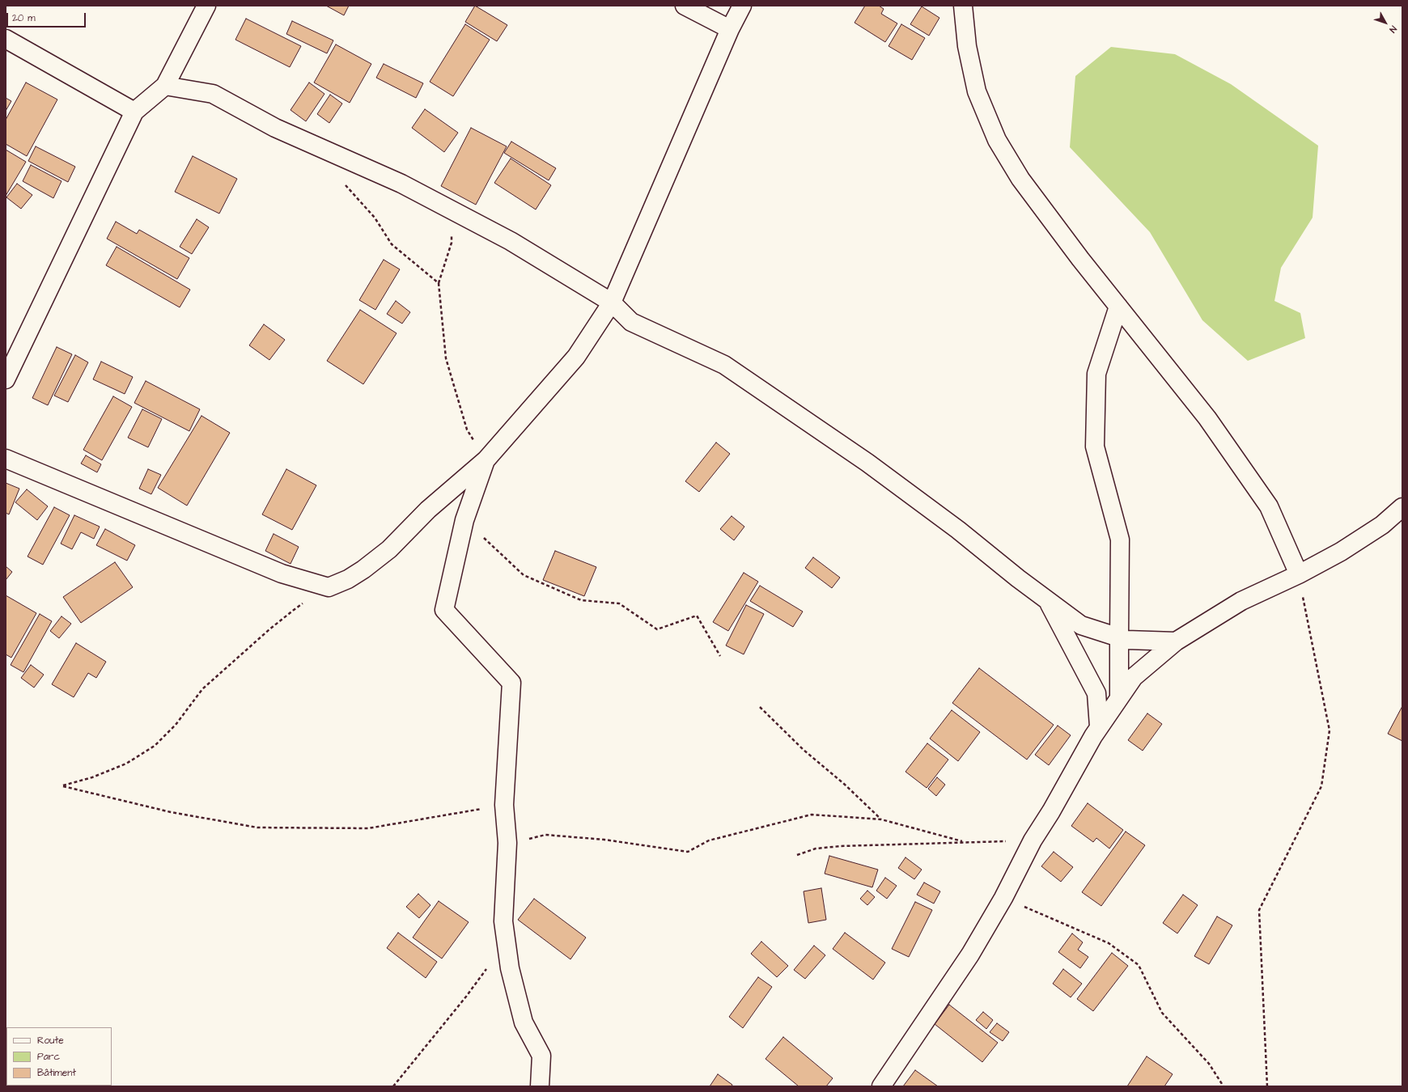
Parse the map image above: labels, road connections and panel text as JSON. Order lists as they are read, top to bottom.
{
  "legend": ["Route", "Parc", "Bâtiment"],
  "scale_bar": "20 m",
  "north": "bottom right"
}
